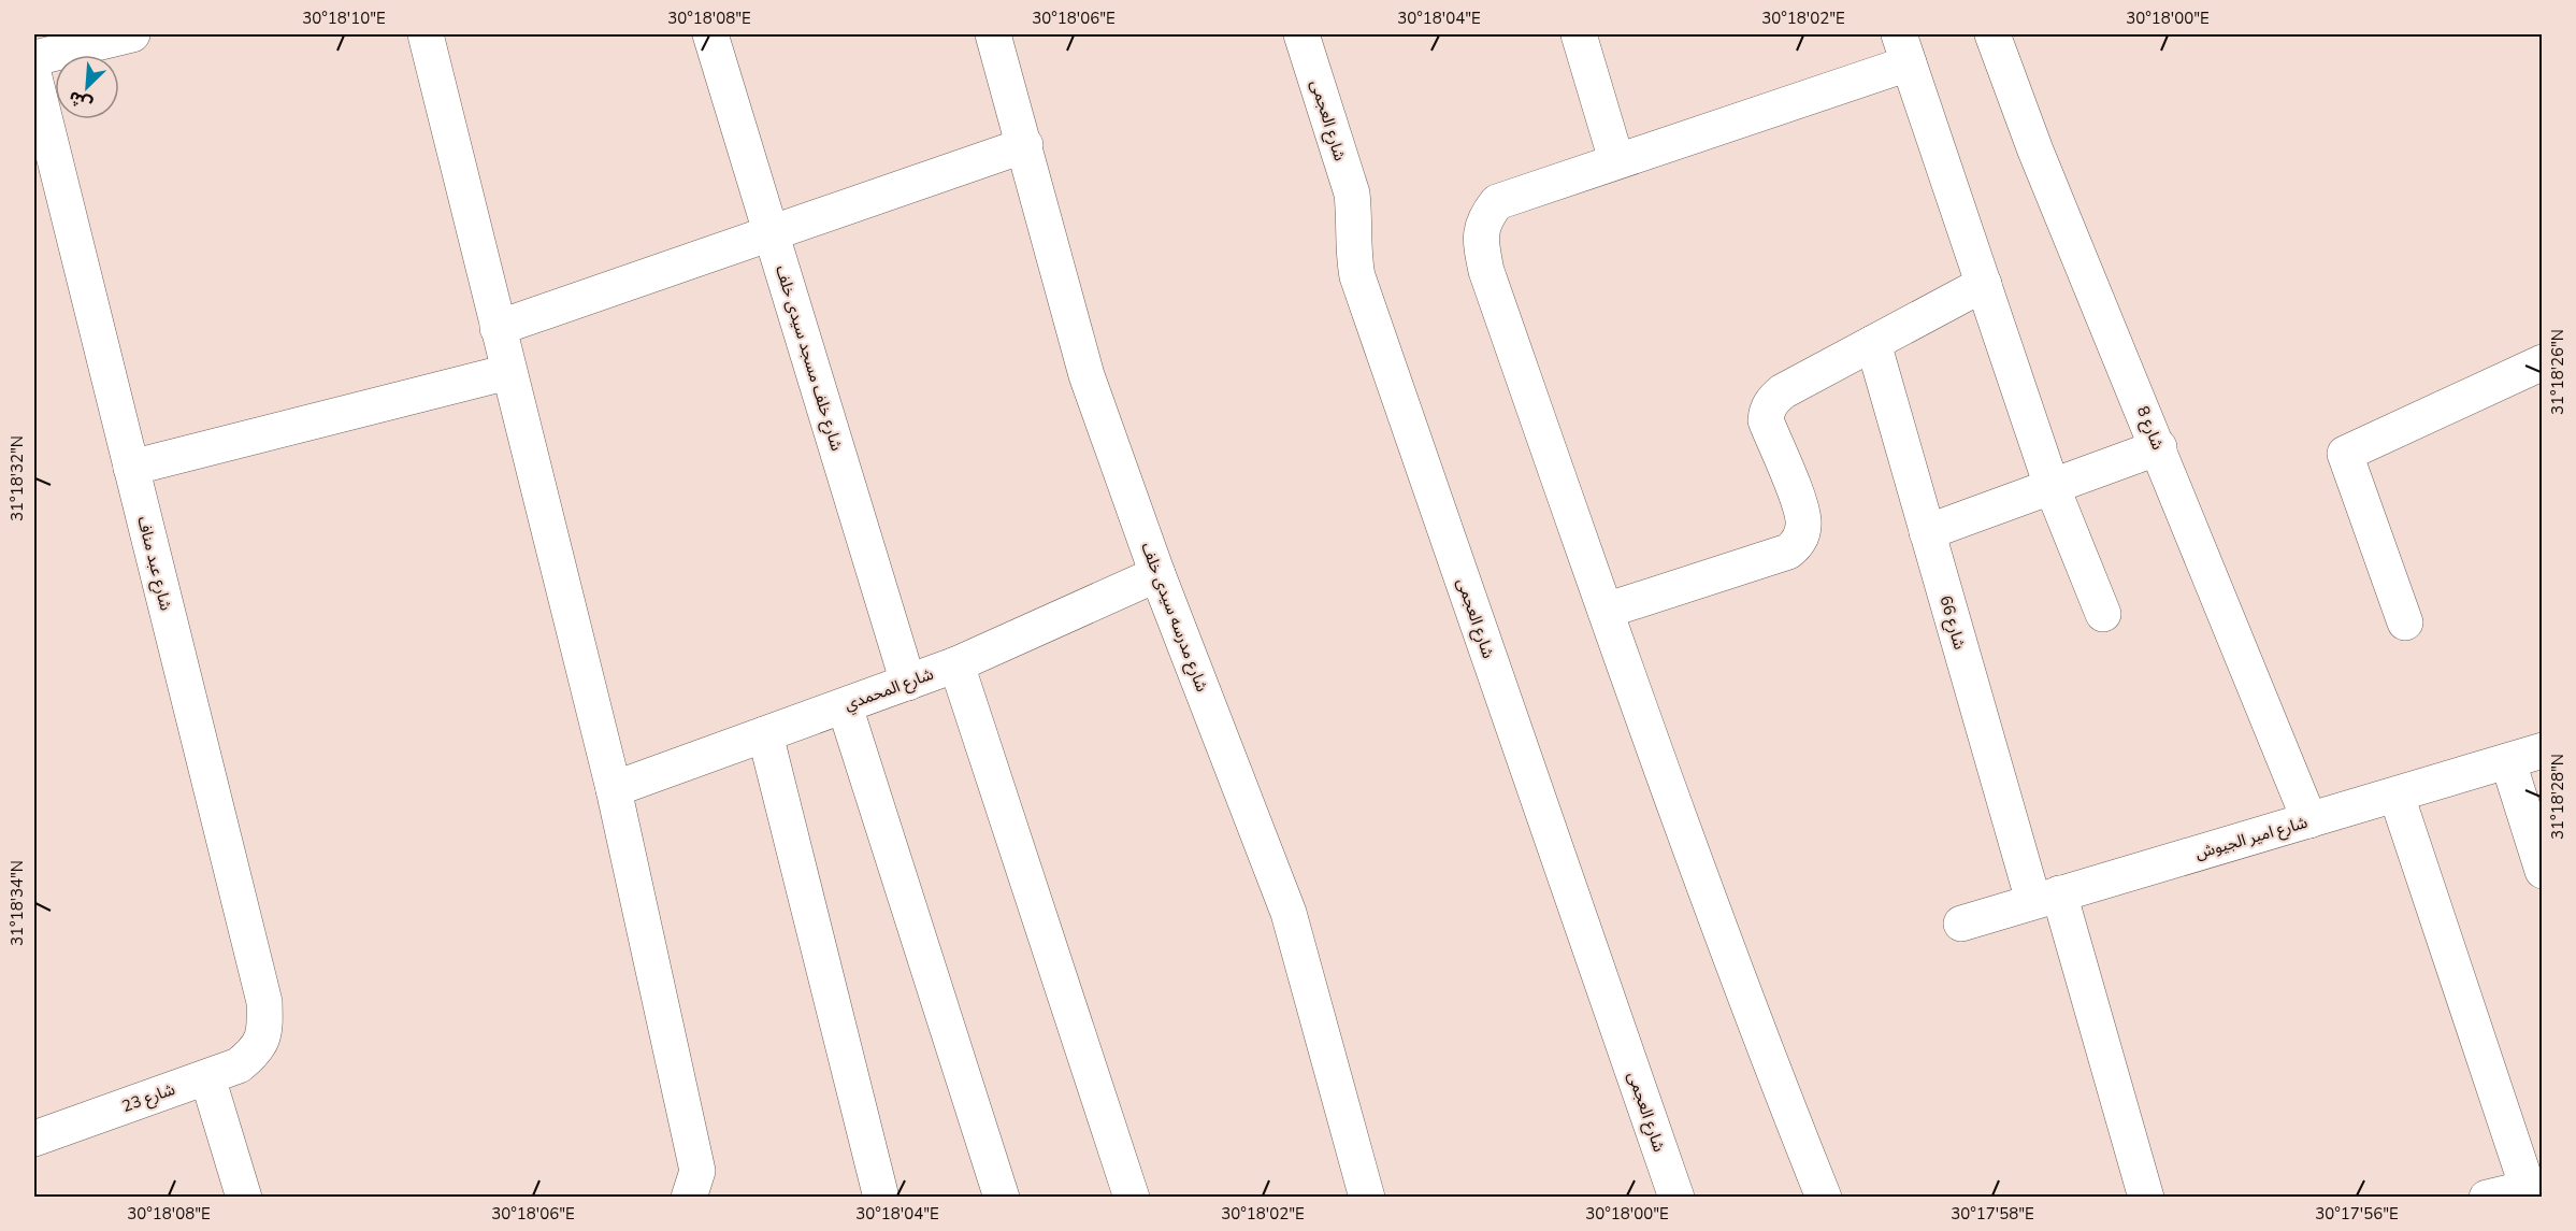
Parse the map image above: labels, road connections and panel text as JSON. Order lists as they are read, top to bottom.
{
  "streets": {
    "street": [
      "شارع العجمى",
      "شارع خلف مسجد سيدى خلف",
      "شارع 8",
      "شارع عبد مناف",
      "شارع مدرسه سيدى خلف",
      "شارع 66",
      "شارع المحمدي",
      "شارع امير الجيوش",
      "شارع 23"
    ]
  },
  "crossings": [
    ["شارع خلف مسجد سيدى خلف", "شارع المحمدي"],
    ["شارع 8", "شارع امير الجيوش"],
    ["شارع عبد مناف", "شارع 23"],
    ["شارع مدرسه سيدى خلف", "شارع المحمدي"],
    ["شارع 66", "شارع امير الجيوش"]
  ],
  "north": "bottom left",
  "coordinates": [
    "30°18'10\"E",
    "30°18'08\"E",
    "30°18'06\"E",
    "30°18'04\"E",
    "30°18'02\"E",
    "30°18'00\"E",
    "31°18'26\"N",
    "31°18'32\"N",
    "31°18'28\"N",
    "31°18'34\"N",
    "30°17'58\"E",
    "30°17'56\"E"
  ]
}
